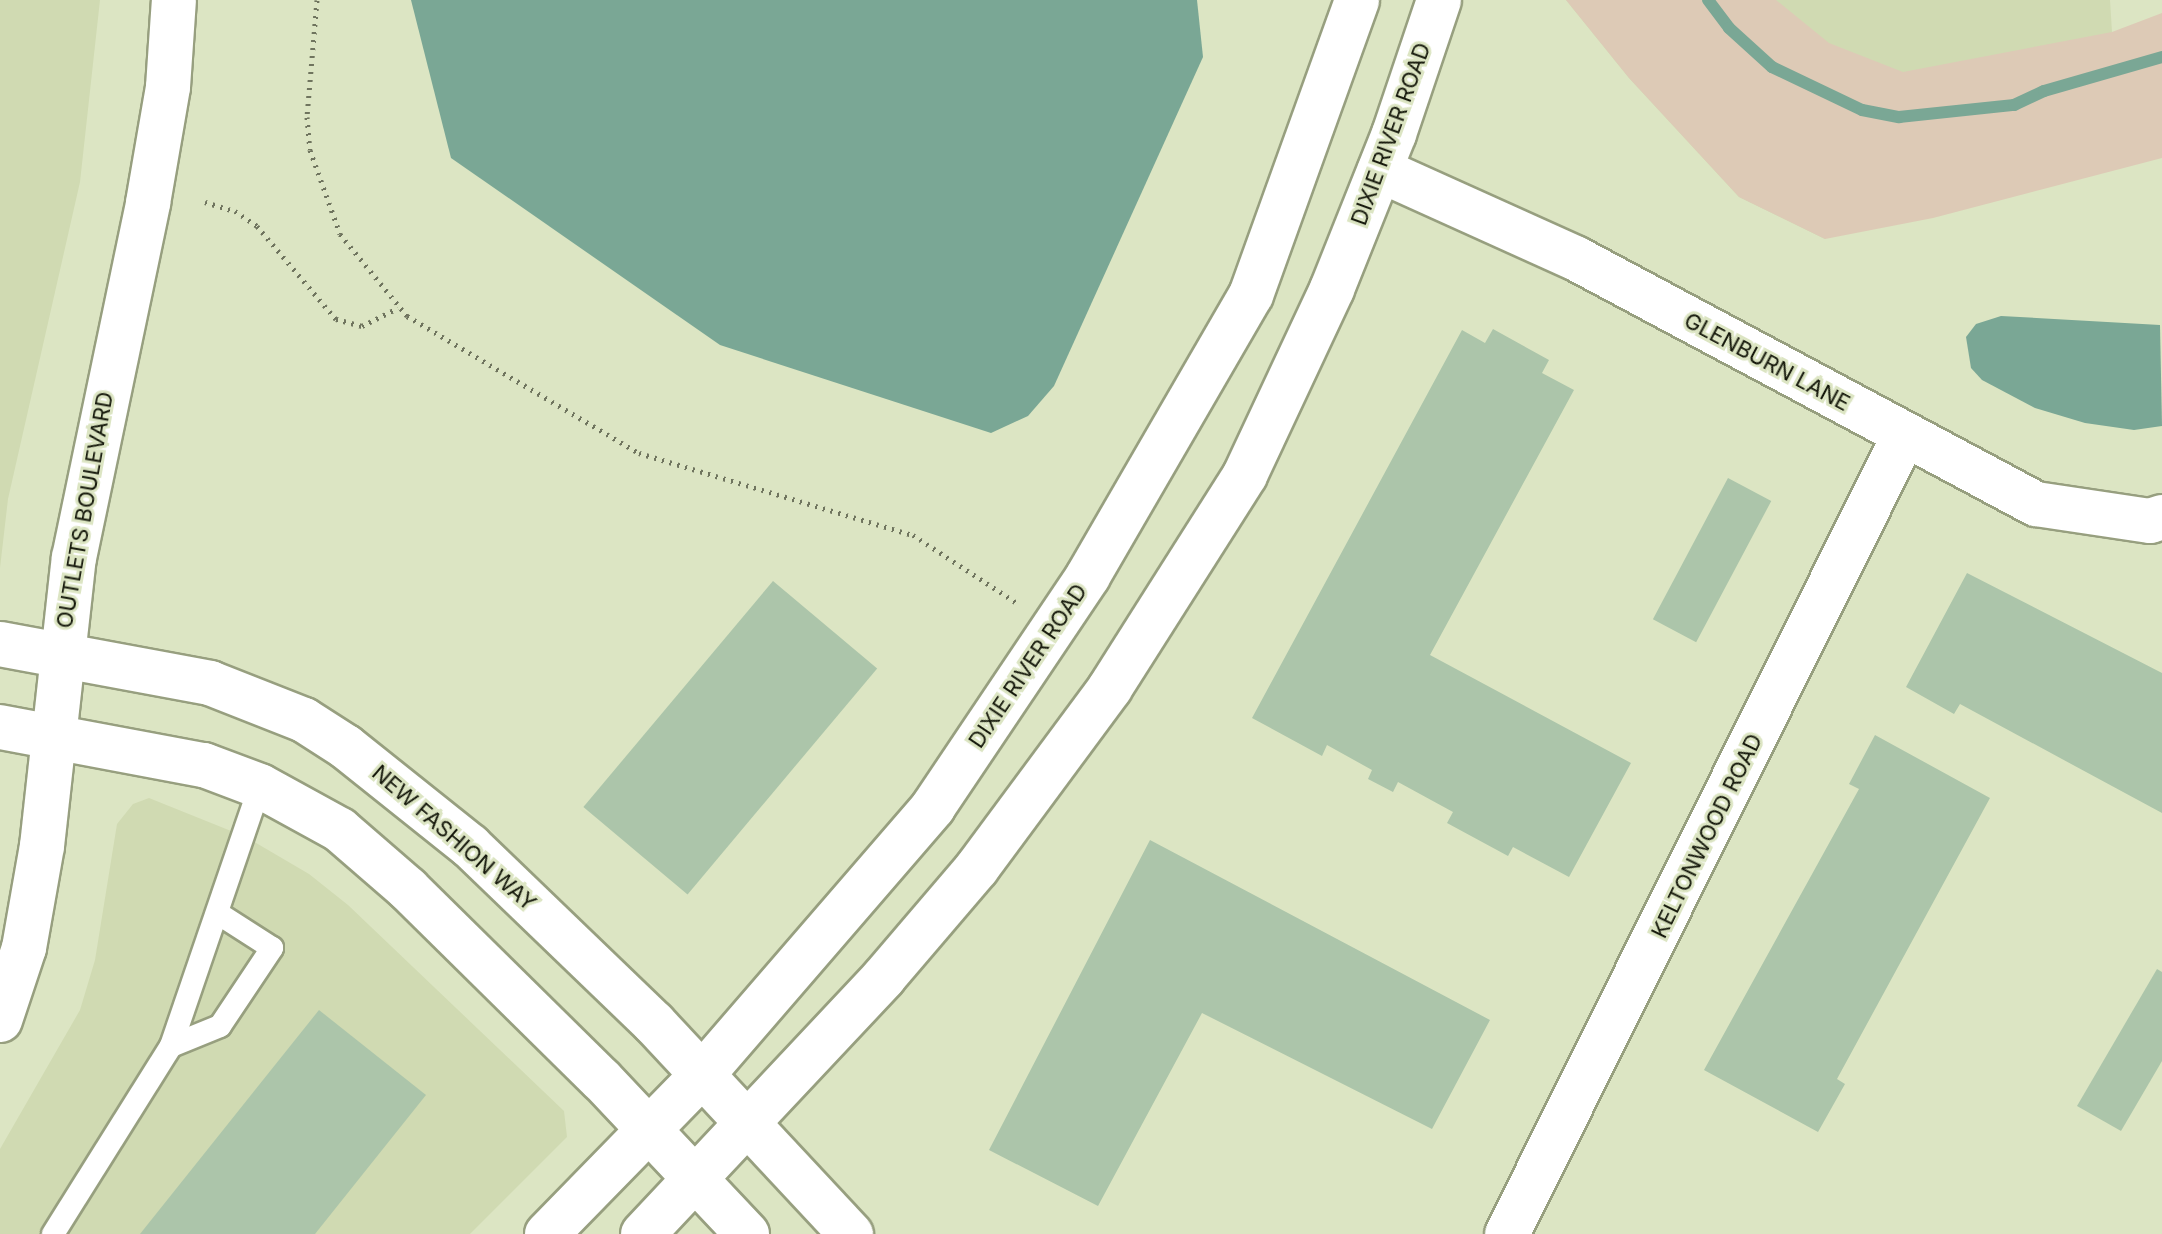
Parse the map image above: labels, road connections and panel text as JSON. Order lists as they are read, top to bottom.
{
  "streets": {
    "street": [
      "DIXIE RIVER ROAD",
      "GLENBURN LANE",
      "OUTLETS BOULEVARD",
      "KELTONWOOD ROAD",
      "NEW FASHION WAY"
    ]
  },
  "crossings": [
    ["DIXIE RIVER ROAD", "GLENBURN LANE"],
    ["DIXIE RIVER ROAD", "NEW FASHION WAY"],
    ["GLENBURN LANE", "KELTONWOOD ROAD"],
    ["OUTLETS BOULEVARD", "NEW FASHION WAY"]
  ]
}
